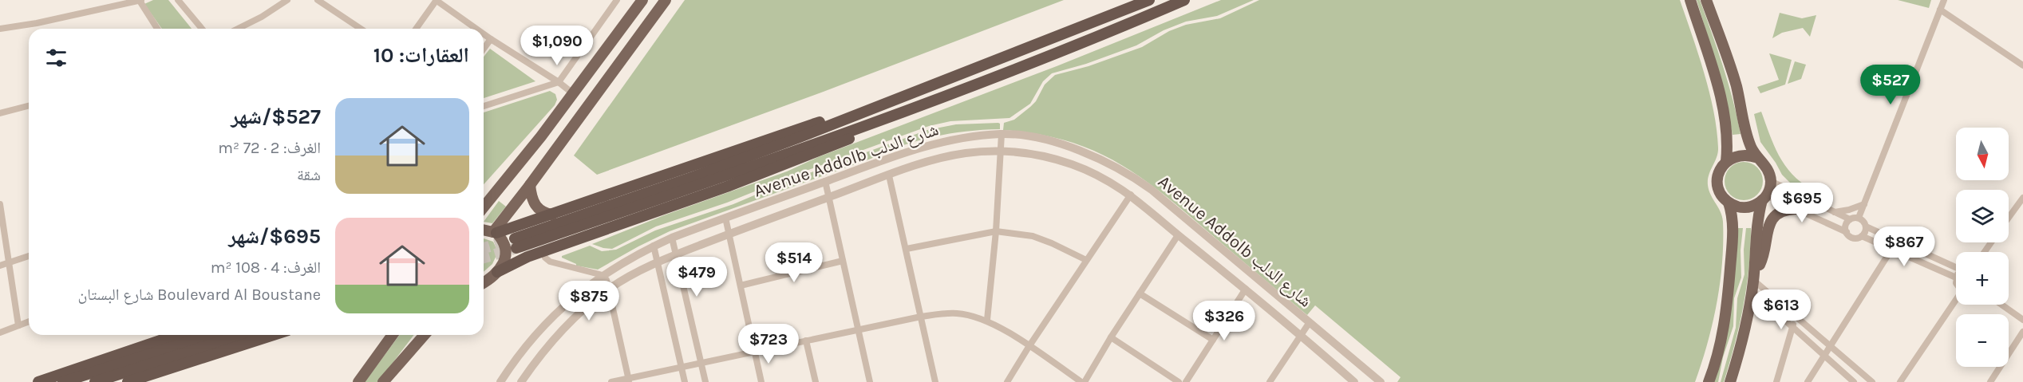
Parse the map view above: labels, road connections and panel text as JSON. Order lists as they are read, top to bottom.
{
  "streets": {
    "street": ["Avenue Addolb شارع الدلب"]
  },
  "north": "bottom",
  "page": {
    "price": [
      "$1,090",
      "$527",
      "$695",
      "$867",
      "$514",
      "$479",
      "$875",
      "$613",
      "$326",
      "$723"
    ],
    "heading": "العقارات: 10",
    "list": [
      {
        "name": "$527/شهر",
        "note": "الغرف: 2 · 72 m² · شقة"
      },
      {
        "name": "$695/شهر",
        "note": "الغرف: 4 · 108 m² · Boulevard Al Boustane شارع البستان"
      }
    ],
    "map_buttons": ["+", "−"]
  }
}
